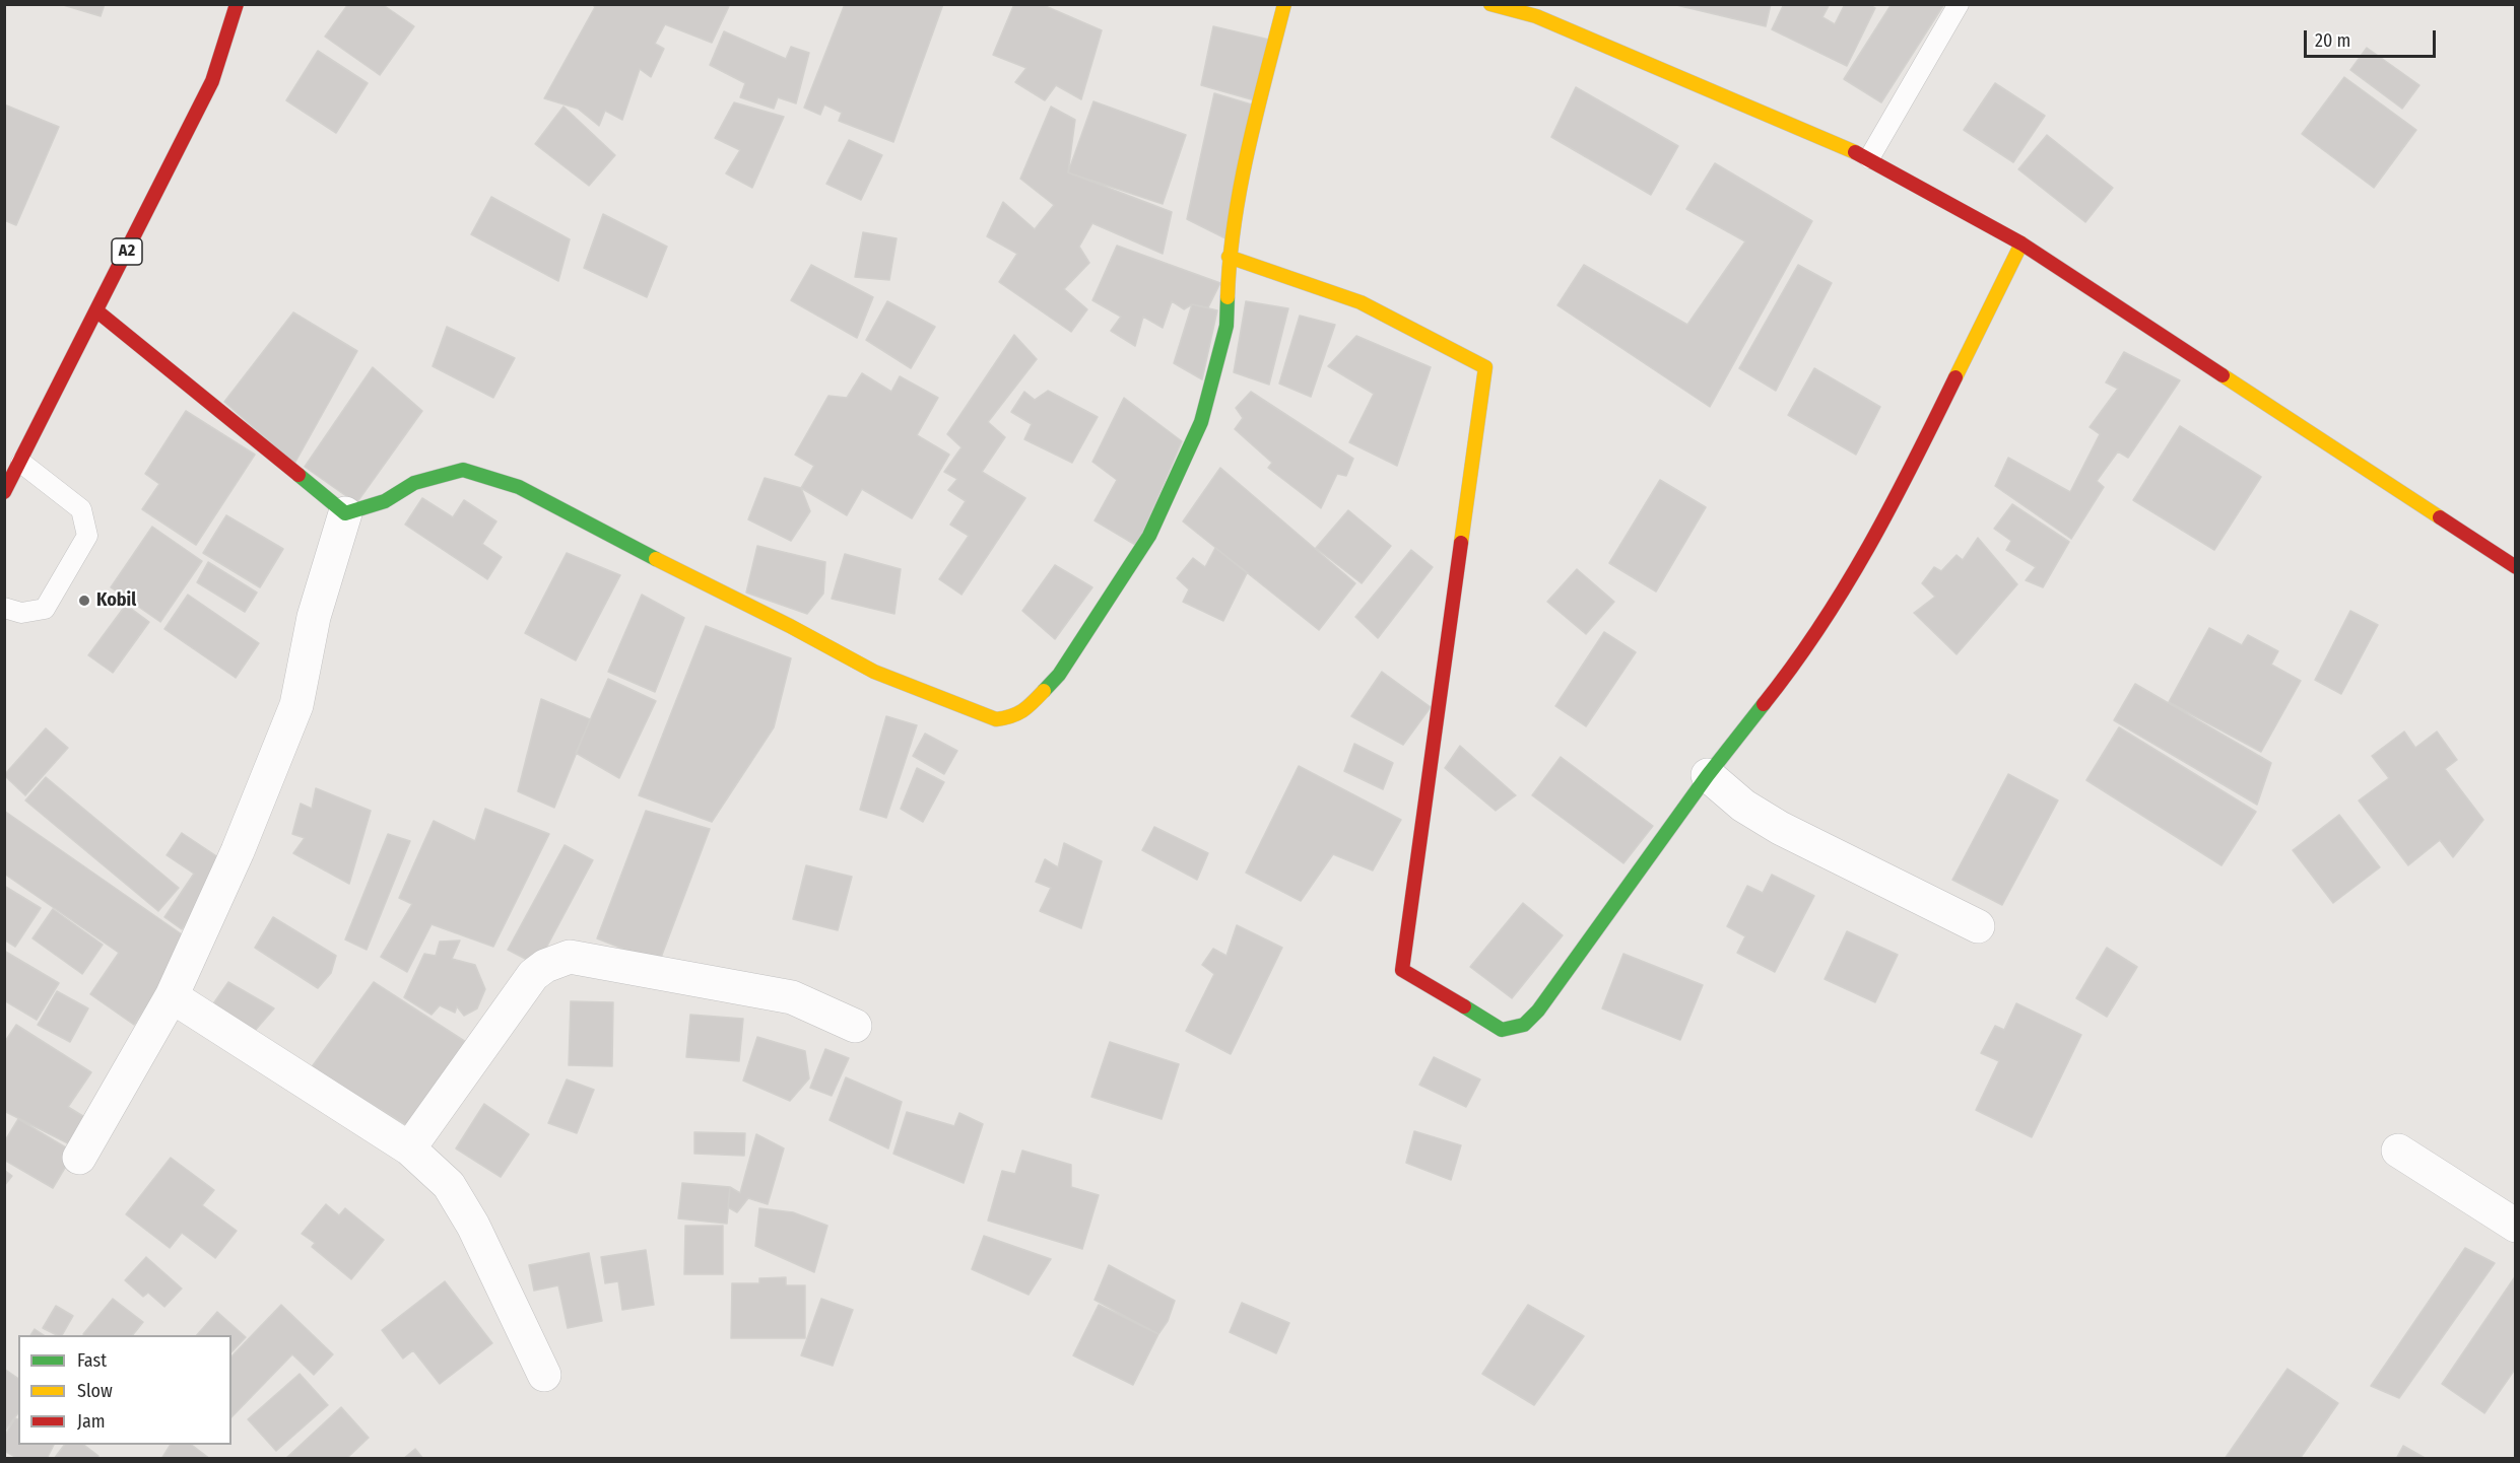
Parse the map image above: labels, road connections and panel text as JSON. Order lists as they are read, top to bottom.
{
  "streets": {
    "street": ["A2"]
  },
  "places": ["Kobil"],
  "legend": ["Fast", "Slow", "Jam"],
  "scale_bar": "20 m"
}
